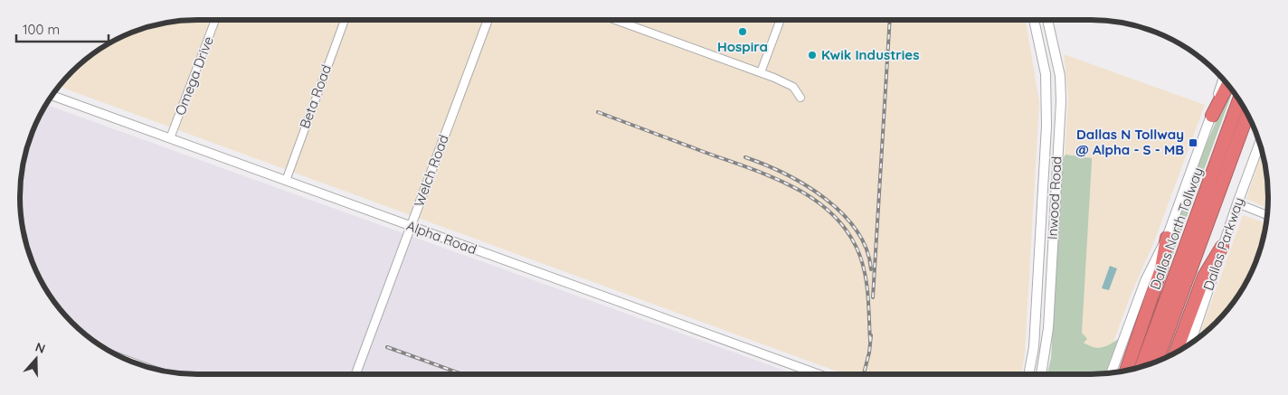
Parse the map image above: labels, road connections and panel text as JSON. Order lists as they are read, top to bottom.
{
  "streets": {
    "highway": ["Dallas North Tollway"],
    "main road": ["Inwood Road", "Dallas Parkway"],
    "street": [
      "Omega Drive",
      "Beta Road",
      "Welch Road",
      "Alpha Road"
    ]
  },
  "crossings": [
    ["Omega Drive", "Alpha Road"],
    ["Beta Road", "Alpha Road"],
    ["Welch Road", "Alpha Road"]
  ],
  "places": {
    "other": ["Hospira", "Kwik Industries"],
    "transit": ["Dallas N Tollway @ Alpha - S - MB"]
  },
  "scale_bar": "100 m",
  "north": "top"
}
